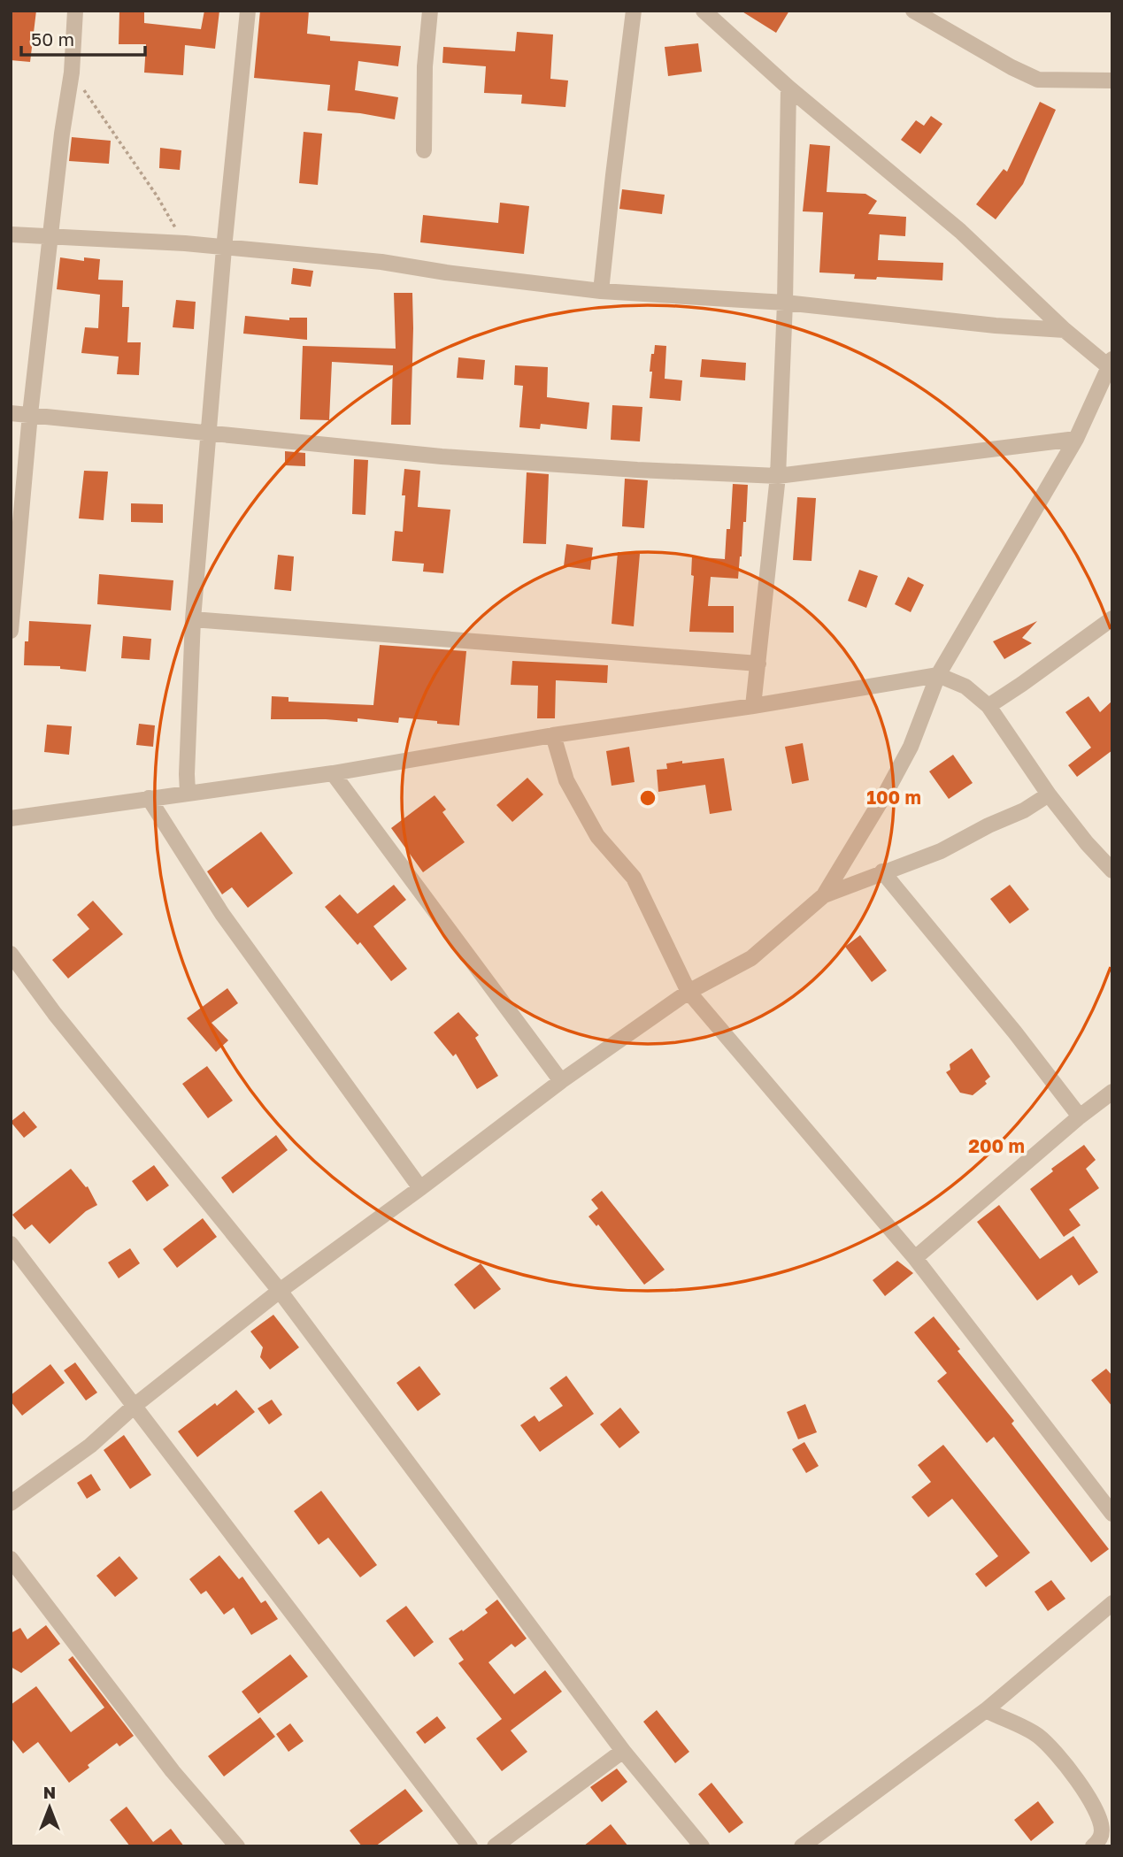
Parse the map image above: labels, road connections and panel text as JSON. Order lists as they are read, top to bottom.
{
  "scale_bar": "50 m",
  "north": "top",
  "rings": ["100 m", "200 m"]
}
